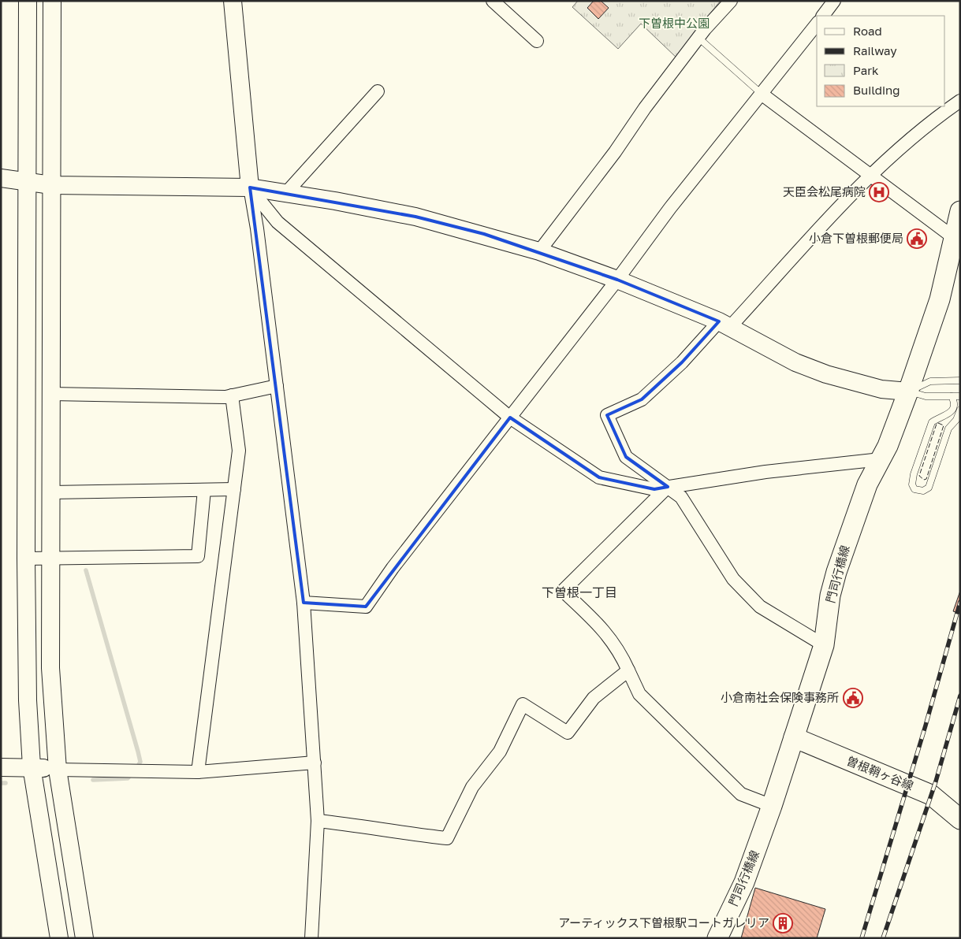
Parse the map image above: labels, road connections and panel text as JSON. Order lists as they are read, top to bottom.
{
  "streets": {
    "main road": ["門司行橋線", "曽根鞘ヶ谷線"]
  },
  "crossings": [
    ["門司行橋線", "曽根鞘ヶ谷線"]
  ],
  "districts": ["下曽根一丁目"],
  "parks": ["下曽根中公園"],
  "places": {
    "hospital": ["天臣会松尾病院"],
    "public building": ["小倉下曽根郵便局", "小倉南社会保険事務所"],
    "building": ["アーティックス下曽根駅コートガレリア"]
  },
  "legend": [
    "Road",
    "Railway",
    "Park",
    "Building"
  ]
}
